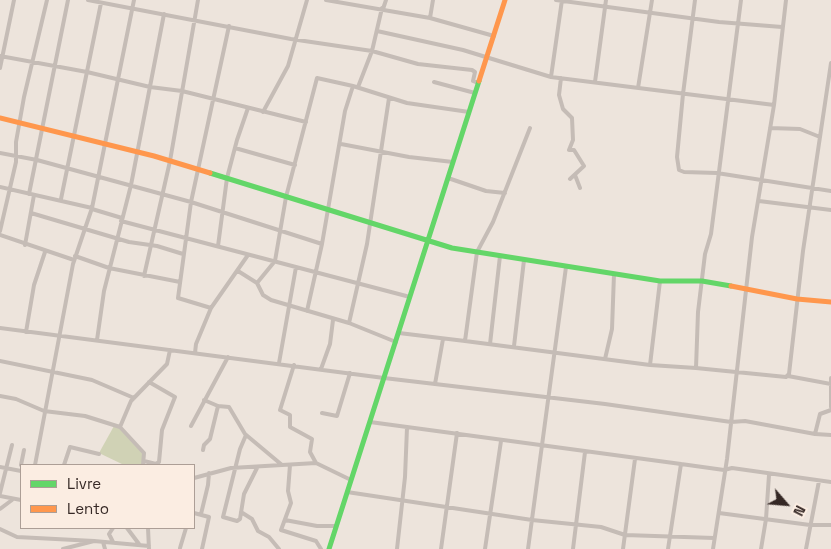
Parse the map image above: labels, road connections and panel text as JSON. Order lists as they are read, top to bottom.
{
  "legend": ["Livre", "Lento"],
  "north": "bottom right"
}
